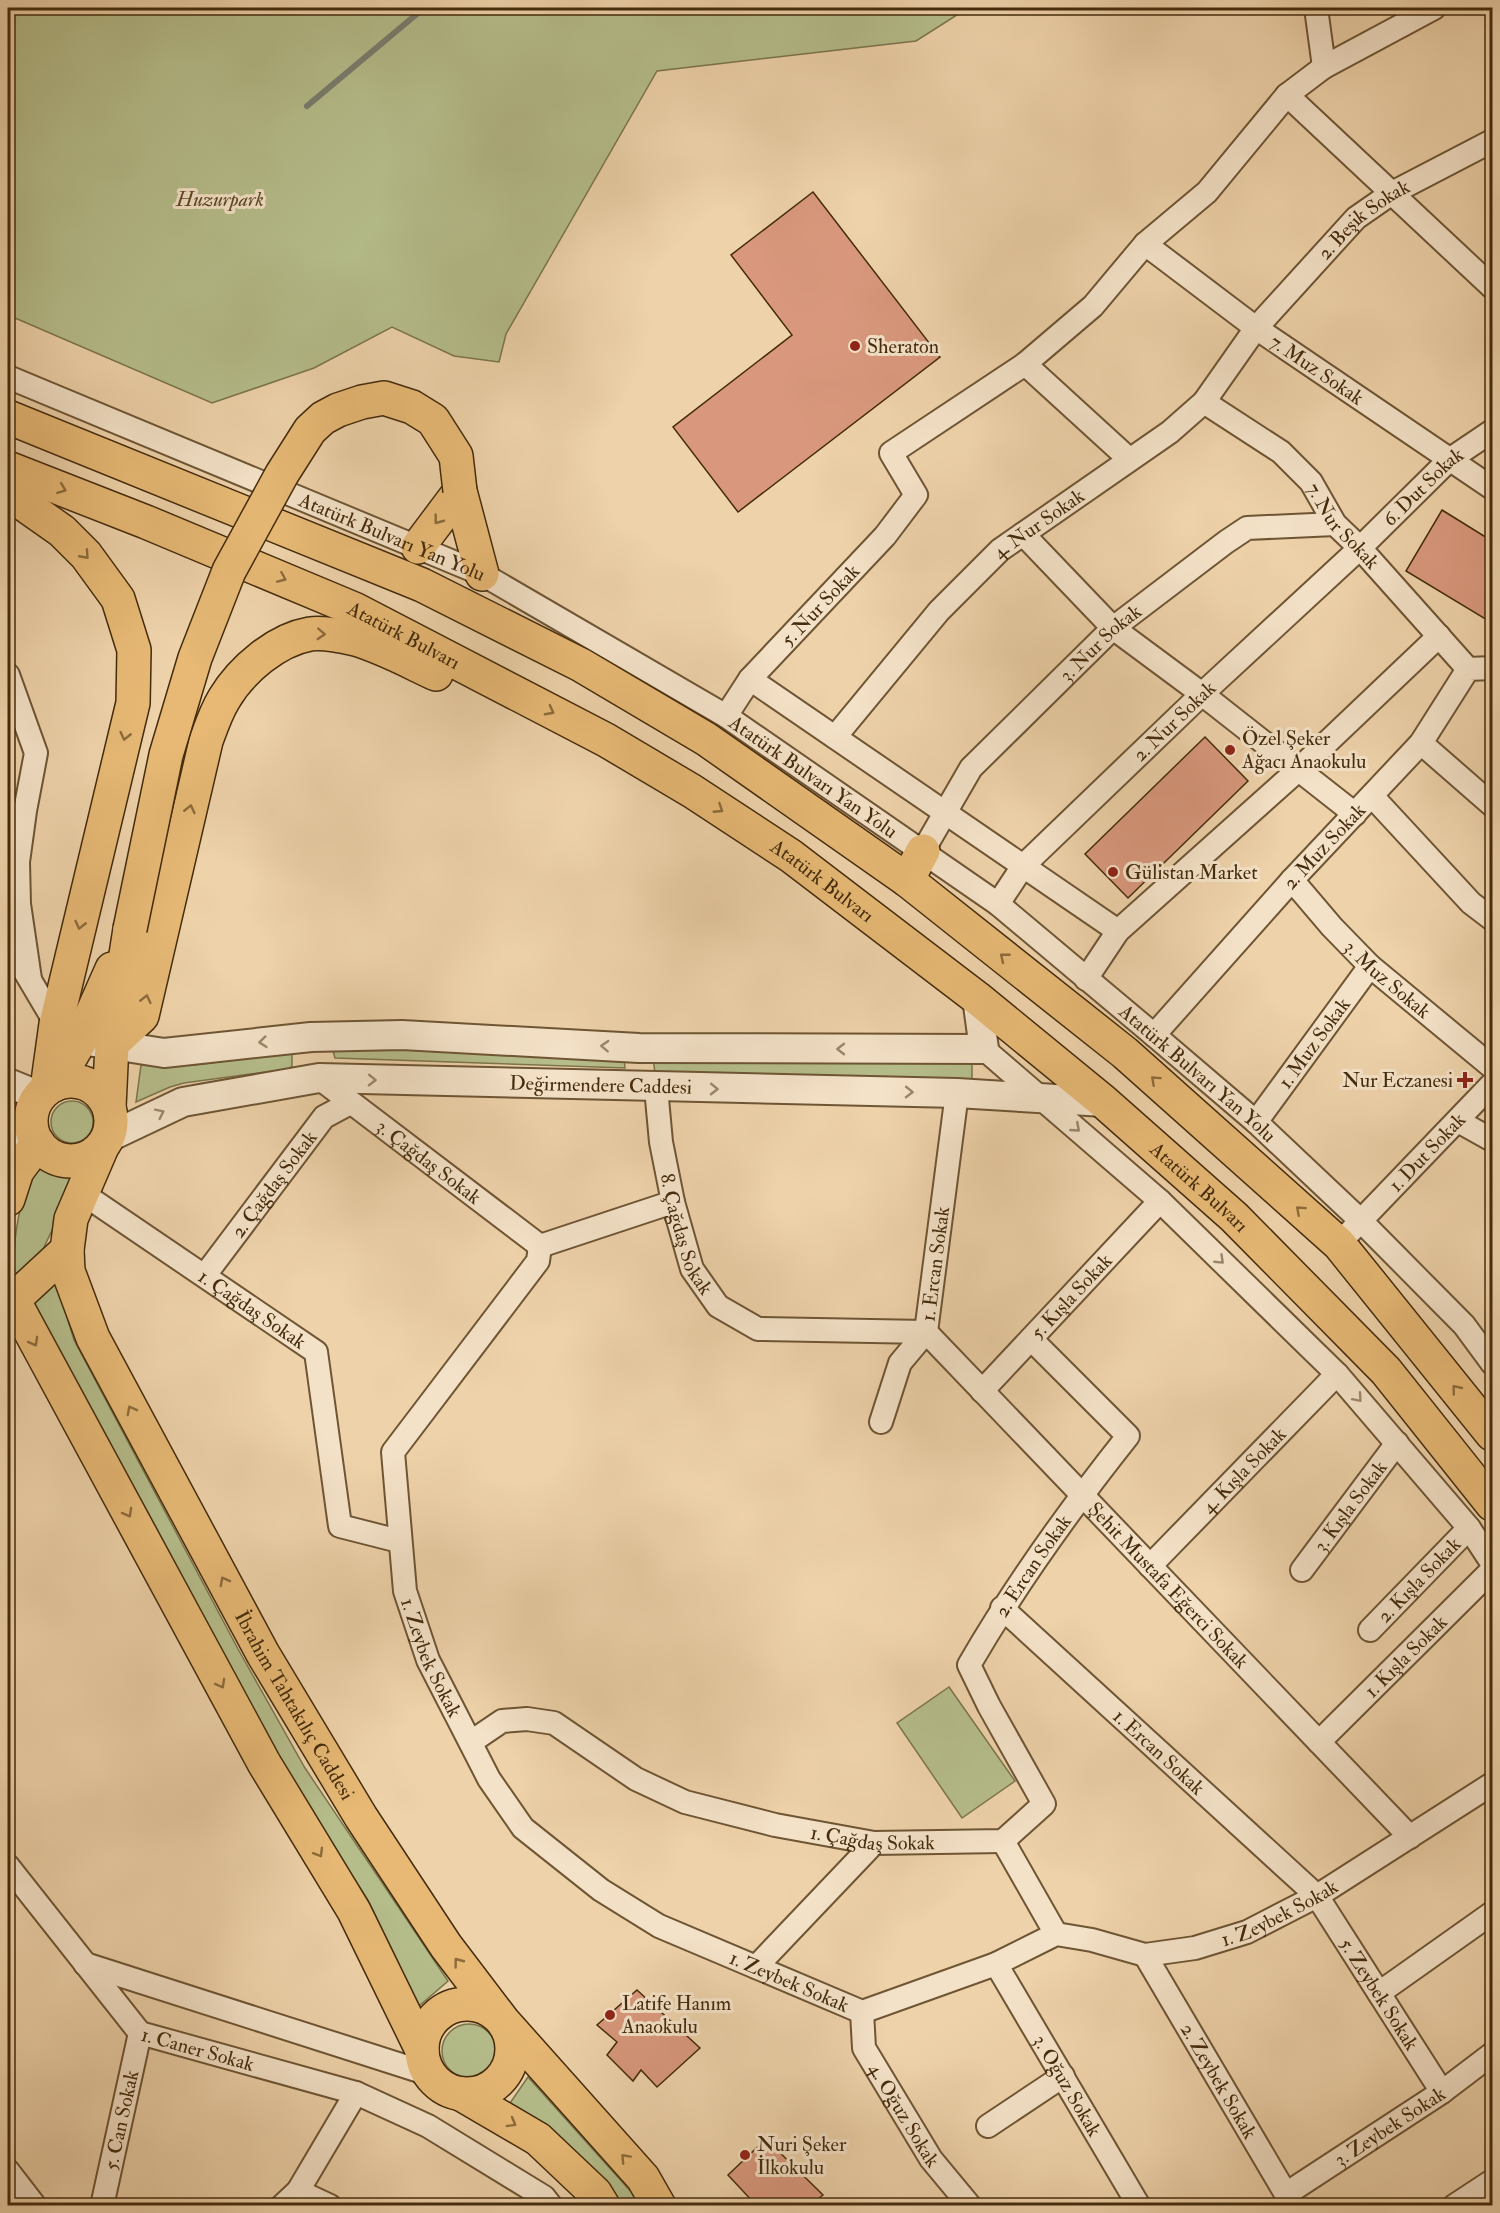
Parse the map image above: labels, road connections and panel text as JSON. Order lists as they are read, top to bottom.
{
  "streets": {
    "main road": ["Atatürk Bulvarı", "İbrahim Tahtakılıç Caddesi"],
    "street": [
      "2. Beşik Sokak",
      "7. Muz Sokak",
      "6. Dut Sokak",
      "4. Nur Sokak",
      "7. Nur Sokak",
      "Atatürk Bulvarı Yan Yolu",
      "5. Nur Sokak",
      "3. Nur Sokak",
      "2. Nur Sokak",
      "2. Muz Sokak",
      "3. Muz Sokak",
      "1. Muz Sokak",
      "Değirmendere Caddesi",
      "1. Dut Sokak",
      "3. Çağdaş Sokak",
      "2. Çağdaş Sokak",
      "8. Çağdaş Sokak",
      "1. Ercan Sokak",
      "5. Kışla Sokak",
      "1. Çağdaş Sokak",
      "4. Kışla Sokak",
      "3. Kışla Sokak",
      "2. Ercan Sokak",
      "2. Kışla Sokak",
      "Şehit Mustafa Eğerci Sokak",
      "1. Kışla Sokak",
      "1. Zeybek Sokak",
      "5. Zeybek Sokak",
      "1. Caner Sokak",
      "2. Zeybek Sokak",
      "3. Oğuz Sokak",
      "4. Oğuz Sokak",
      "5. Can Sokak",
      "3. Zeybek Sokak"
    ]
  },
  "crossings": [
    ["2. Beşik Sokak", "7. Muz Sokak"],
    ["2. Beşik Sokak", "4. Nur Sokak"],
    ["7. Muz Sokak", "6. Dut Sokak"],
    ["7. Muz Sokak", "4. Nur Sokak"],
    ["6. Dut Sokak", "7. Nur Sokak"],
    ["6. Dut Sokak", "2. Nur Sokak"],
    ["4. Nur Sokak", "7. Nur Sokak"],
    ["7. Nur Sokak", "3. Nur Sokak"],
    ["7. Nur Sokak", "2. Nur Sokak"],
    ["7. Nur Sokak", "2. Muz Sokak"],
    ["Atatürk Bulvarı Yan Yolu", "5. Nur Sokak"],
    ["Atatürk Bulvarı Yan Yolu", "3. Nur Sokak"],
    ["Atatürk Bulvarı Yan Yolu", "2. Nur Sokak"],
    ["Atatürk Bulvarı Yan Yolu", "2. Muz Sokak"],
    ["Atatürk Bulvarı Yan Yolu", "1. Muz Sokak"],
    ["Atatürk Bulvarı Yan Yolu", "1. Dut Sokak"],
    ["Atatürk Bulvarı", "Değirmendere Caddesi"],
    ["2. Muz Sokak", "3. Muz Sokak"],
    ["3. Muz Sokak", "1. Muz Sokak"],
    ["Değirmendere Caddesi", "3. Çağdaş Sokak"],
    ["Değirmendere Caddesi", "8. Çağdaş Sokak"],
    ["Değirmendere Caddesi", "1. Ercan Sokak"],
    ["Değirmendere Caddesi", "İbrahim Tahtakılıç Caddesi"],
    ["3. Çağdaş Sokak", "2. Çağdaş Sokak"],
    ["3. Çağdaş Sokak", "1. Zeybek Sokak"],
    ["2. Çağdaş Sokak", "1. Çağdaş Sokak"],
    ["8. Çağdaş Sokak", "1. Ercan Sokak"],
    ["8. Çağdaş Sokak", "Şehit Mustafa Eğerci Sokak"],
    ["1. Ercan Sokak", "2. Ercan Sokak"],
    ["1. Ercan Sokak", "Şehit Mustafa Eğerci Sokak"],
    ["1. Ercan Sokak", "1. Zeybek Sokak"],
    ["1. Ercan Sokak", "5. Zeybek Sokak"],
    ["5. Kışla Sokak", "2. Ercan Sokak"],
    ["5. Kışla Sokak", "Şehit Mustafa Eğerci Sokak"],
    ["1. Çağdaş Sokak", "2. Ercan Sokak"],
    ["1. Çağdaş Sokak", "1. Zeybek Sokak"],
    ["1. Çağdaş Sokak", "İbrahim Tahtakılıç Caddesi"],
    ["4. Kışla Sokak", "Şehit Mustafa Eğerci Sokak"],
    ["2. Ercan Sokak", "Şehit Mustafa Eğerci Sokak"],
    ["Şehit Mustafa Eğerci Sokak", "1. Kışla Sokak"],
    ["Şehit Mustafa Eğerci Sokak", "1. Zeybek Sokak"],
    ["1. Zeybek Sokak", "5. Zeybek Sokak"],
    ["1. Zeybek Sokak", "2. Zeybek Sokak"],
    ["1. Zeybek Sokak", "3. Oğuz Sokak"],
    ["1. Zeybek Sokak", "4. Oğuz Sokak"],
    ["5. Zeybek Sokak", "3. Zeybek Sokak"],
    ["1. Caner Sokak", "5. Can Sokak"],
    ["2. Zeybek Sokak", "3. Zeybek Sokak"]
  ],
  "parks": ["Huzurpark"],
  "places": {
    "other": [
      "Sheraton",
      "Özel Şeker Ağacı Anaokulu",
      "Gülistan Market",
      "Latife Hanım Anaokulu",
      "Nuri Şeker İlkokulu"
    ],
    "health": ["Nur Eczanesi"]
  }
}
